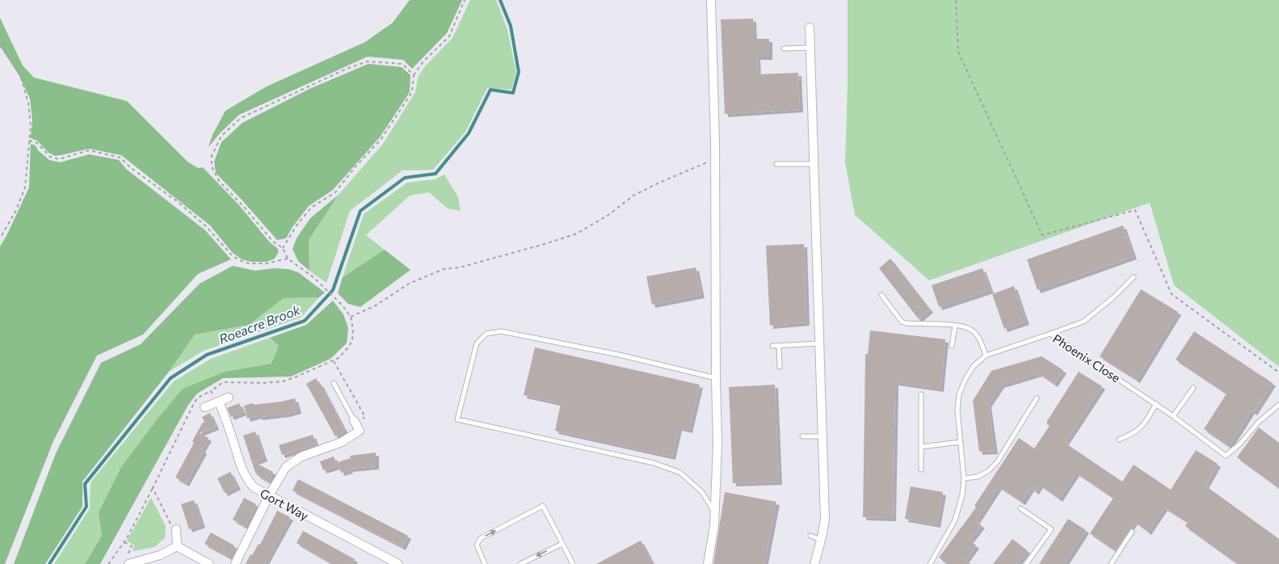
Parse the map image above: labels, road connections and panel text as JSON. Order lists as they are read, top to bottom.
{
  "streets": {
    "street": ["Gort Way"],
    "lane": ["Phoenix Close"]
  },
  "water": ["Roeacre Brook"]
}
